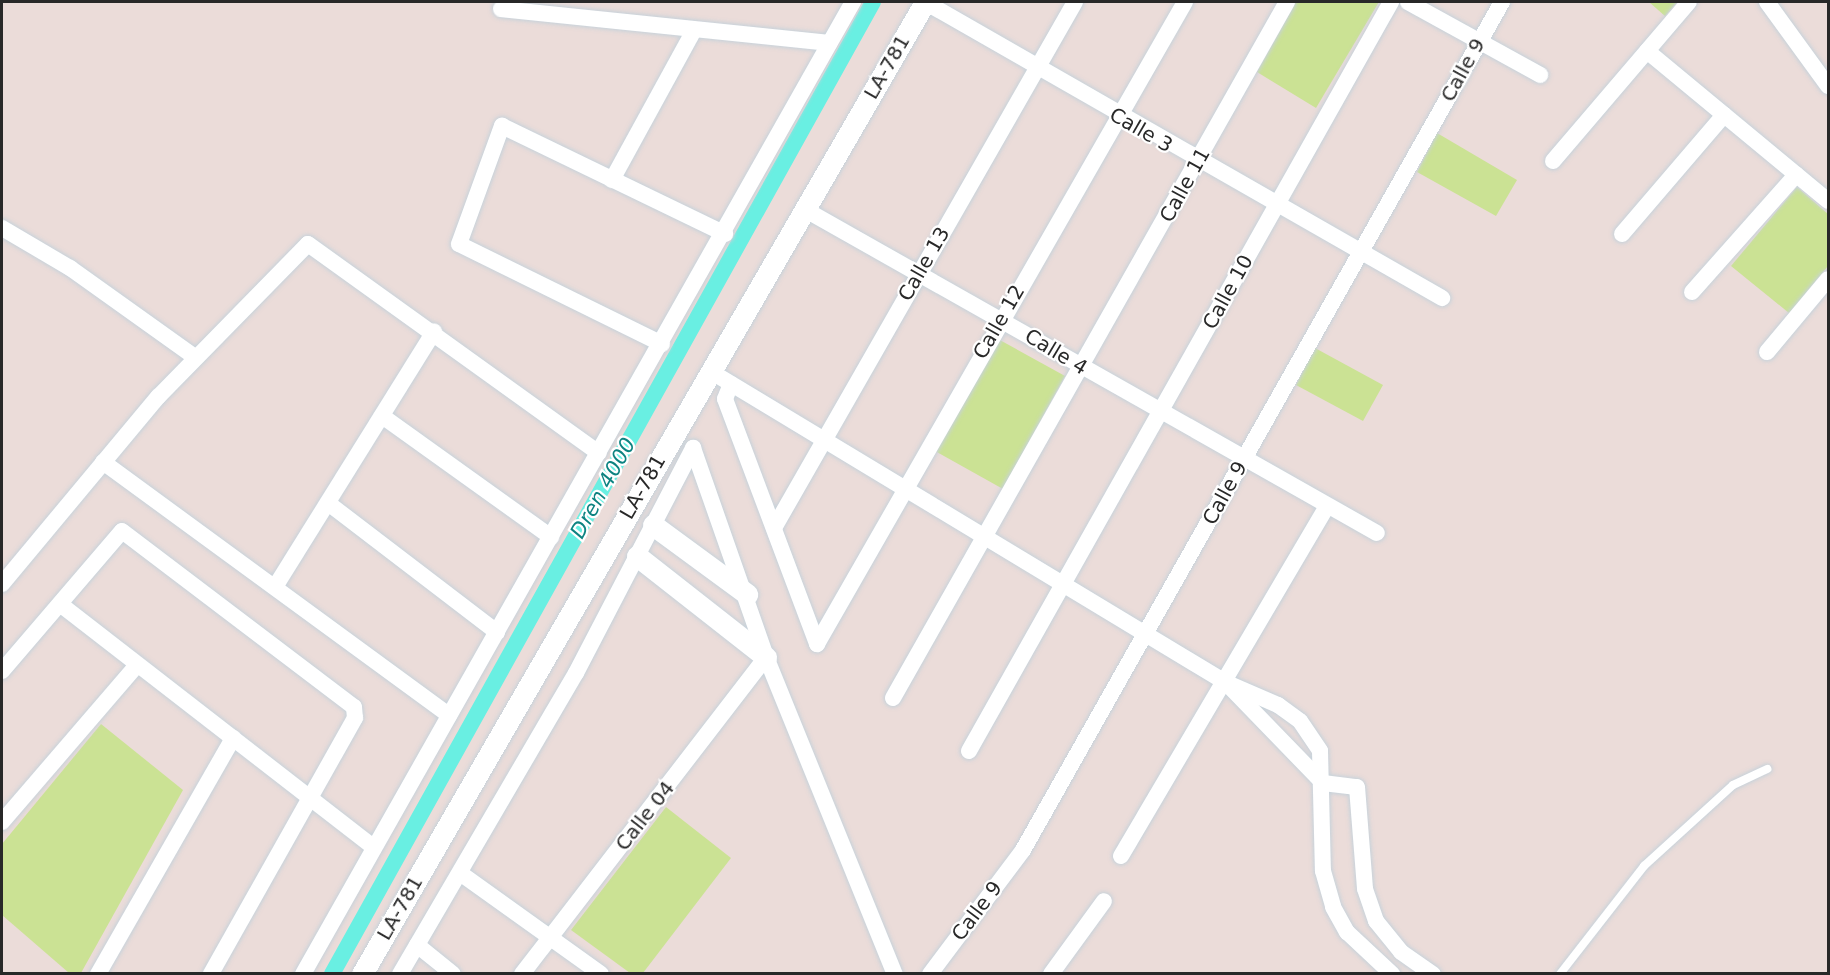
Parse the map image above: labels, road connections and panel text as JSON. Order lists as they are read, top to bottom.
{
  "streets": {
    "street": [
      "LA-781",
      "Calle 9",
      "Calle 3",
      "Calle 11",
      "Calle 13",
      "Calle 10",
      "Calle 12",
      "Calle 4",
      "Calle 04"
    ]
  },
  "crossings": [
    ["LA-781", "Calle 3"],
    ["LA-781", "Calle 4"],
    ["Calle 9", "Calle 3"],
    ["Calle 9", "Calle 4"],
    ["Calle 3", "Calle 11"],
    ["Calle 3", "Calle 13"],
    ["Calle 3", "Calle 10"],
    ["Calle 3", "Calle 12"],
    ["Calle 11", "Calle 4"],
    ["Calle 13", "Calle 12"],
    ["Calle 13", "Calle 4"],
    ["Calle 10", "Calle 4"],
    ["Calle 12", "Calle 4"]
  ],
  "water": ["Dren 4000"]
}
